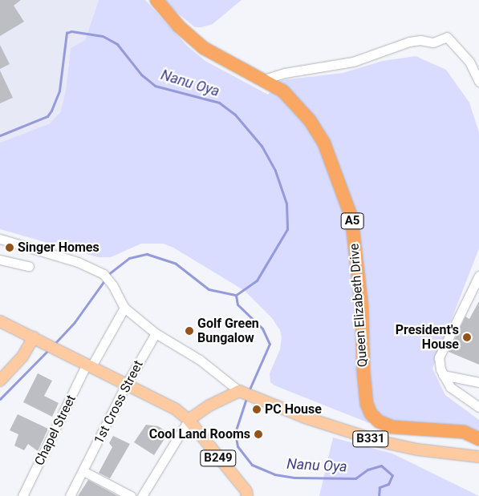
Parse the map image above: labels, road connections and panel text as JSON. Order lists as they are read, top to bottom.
{
  "streets": {
    "highway": ["A5", "Queen Elizabeth Drive"],
    "main road": ["B331", "B249"],
    "street": ["1st Cross Street", "Chapel Street"]
  },
  "water": ["Nanu Oya"],
  "places": [
    "Singer Homes",
    "Golf Green Bungalow",
    "President's House",
    "PC House",
    "Cool Land Rooms"
  ]
}
